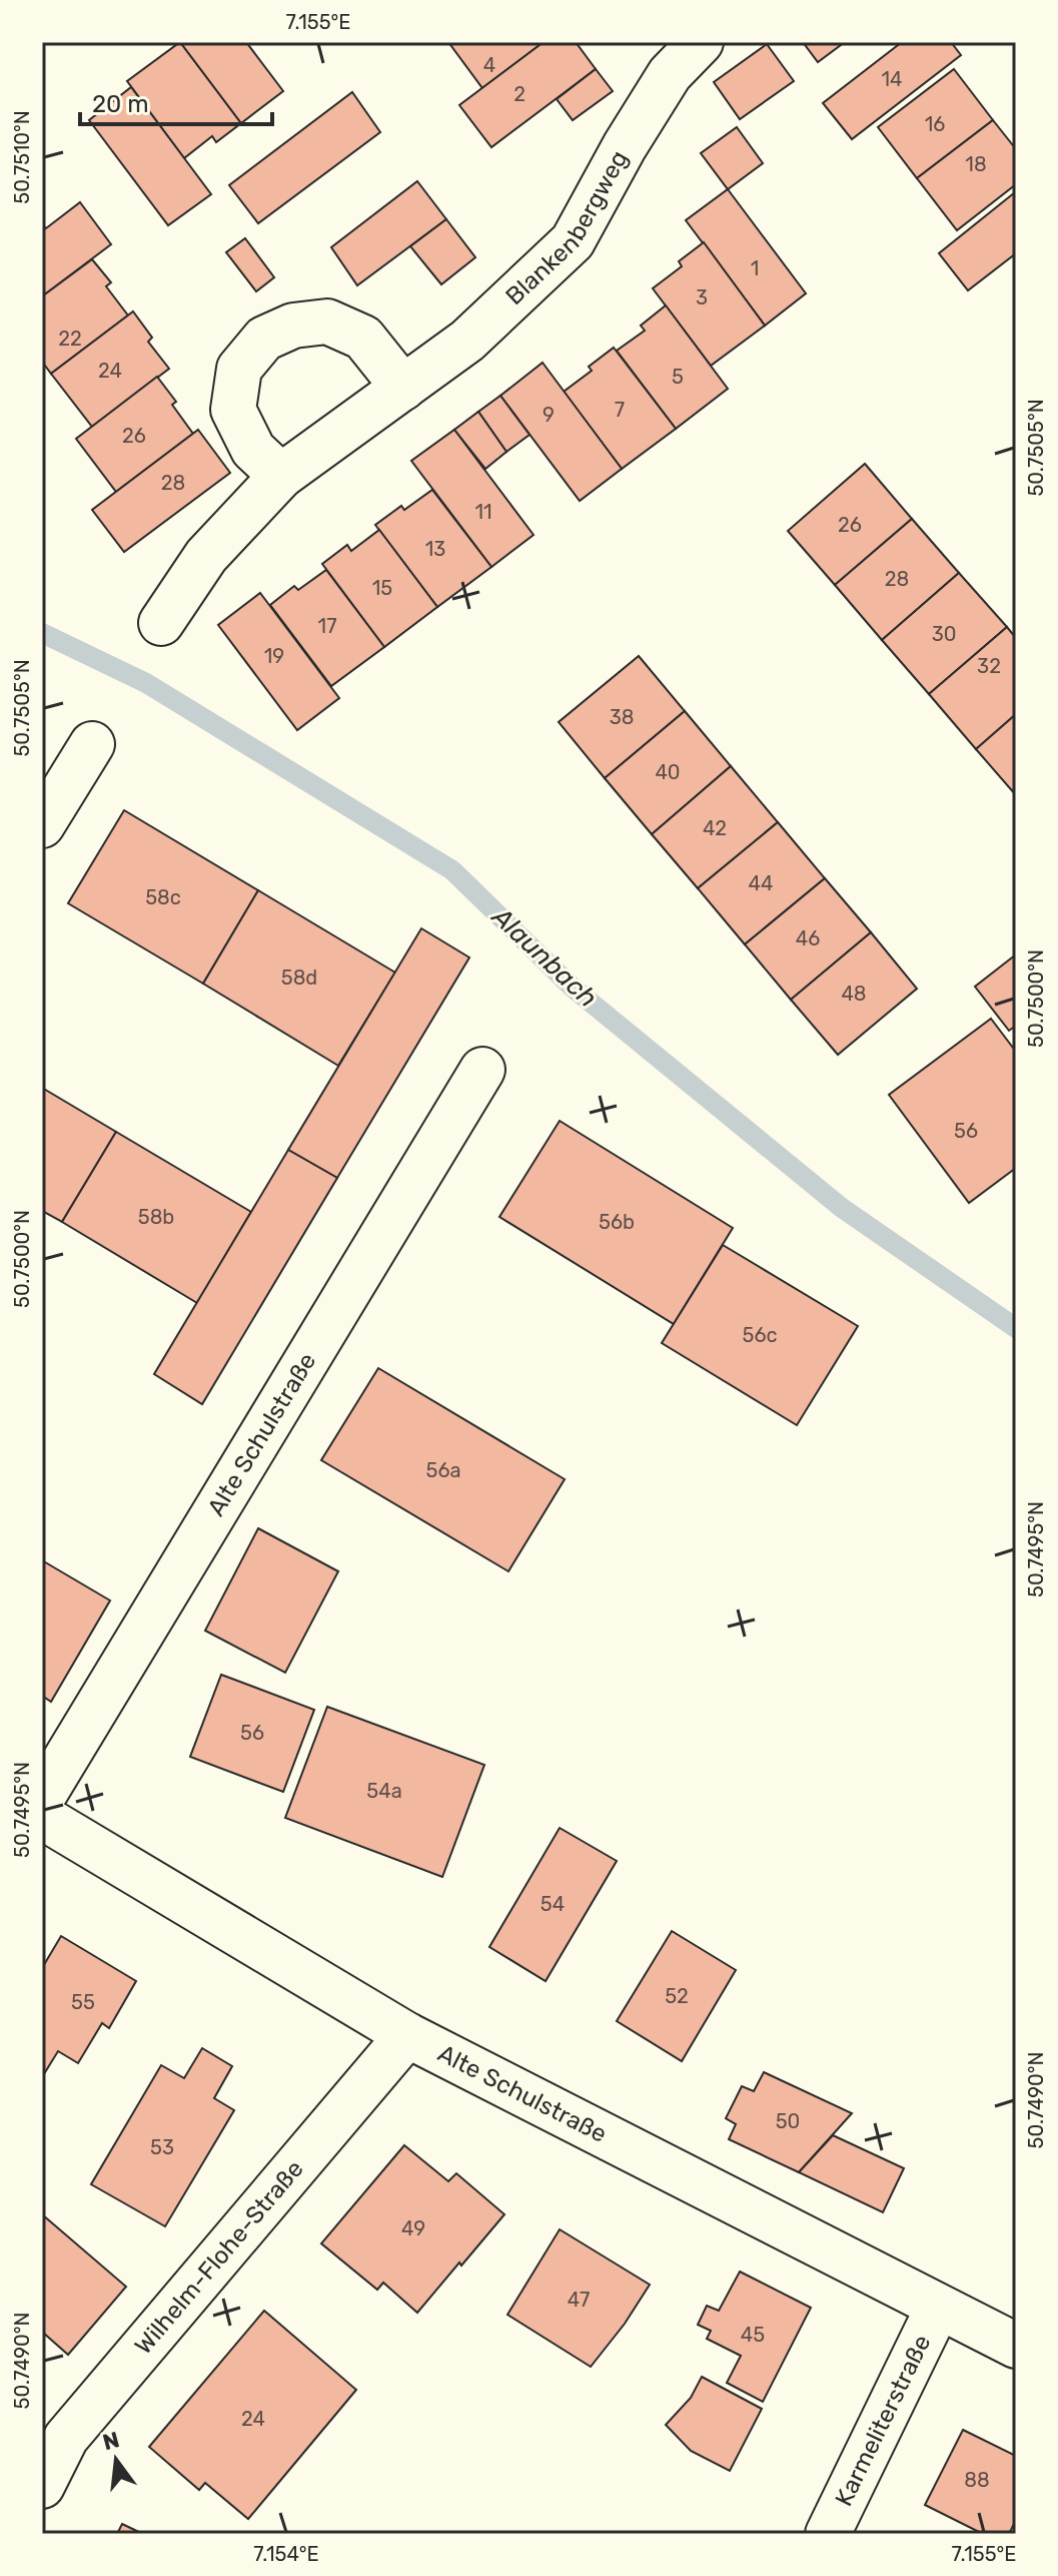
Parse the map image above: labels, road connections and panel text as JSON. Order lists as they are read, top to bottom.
{
  "streets": {
    "street": [
      "Blankenbergweg",
      "Alte Schulstraße",
      "Wilhelm-Flohe-Straße",
      "Karmeliterstraße"
    ]
  },
  "crossings": [
    ["Alte Schulstraße", "Wilhelm-Flohe-Straße"],
    ["Alte Schulstraße", "Karmeliterstraße"]
  ],
  "water": ["Alaunbach"],
  "house_numbers": [
    "4",
    "14",
    "2",
    "16",
    "18",
    "1",
    "3",
    "22",
    "24",
    "5",
    "7",
    "9",
    "26",
    "28",
    "11",
    "26",
    "13",
    "28",
    "15",
    "17",
    "30",
    "19",
    "32",
    "38",
    "40",
    "42",
    "44",
    "58c",
    "46",
    "58d",
    "48",
    "56",
    "58b",
    "56b",
    "56c",
    "56a",
    "56",
    "54a",
    "54",
    "52",
    "55",
    "50",
    "53",
    "49",
    "47",
    "45",
    "24",
    "88"
  ],
  "scale_bar": "20 m",
  "north": "top",
  "coordinates": [
    "7.155°E",
    "50.7510°N",
    "50.7505°N",
    "50.7500°N",
    "50.7495°N",
    "50.7490°N",
    "7.154°E"
  ]
}
